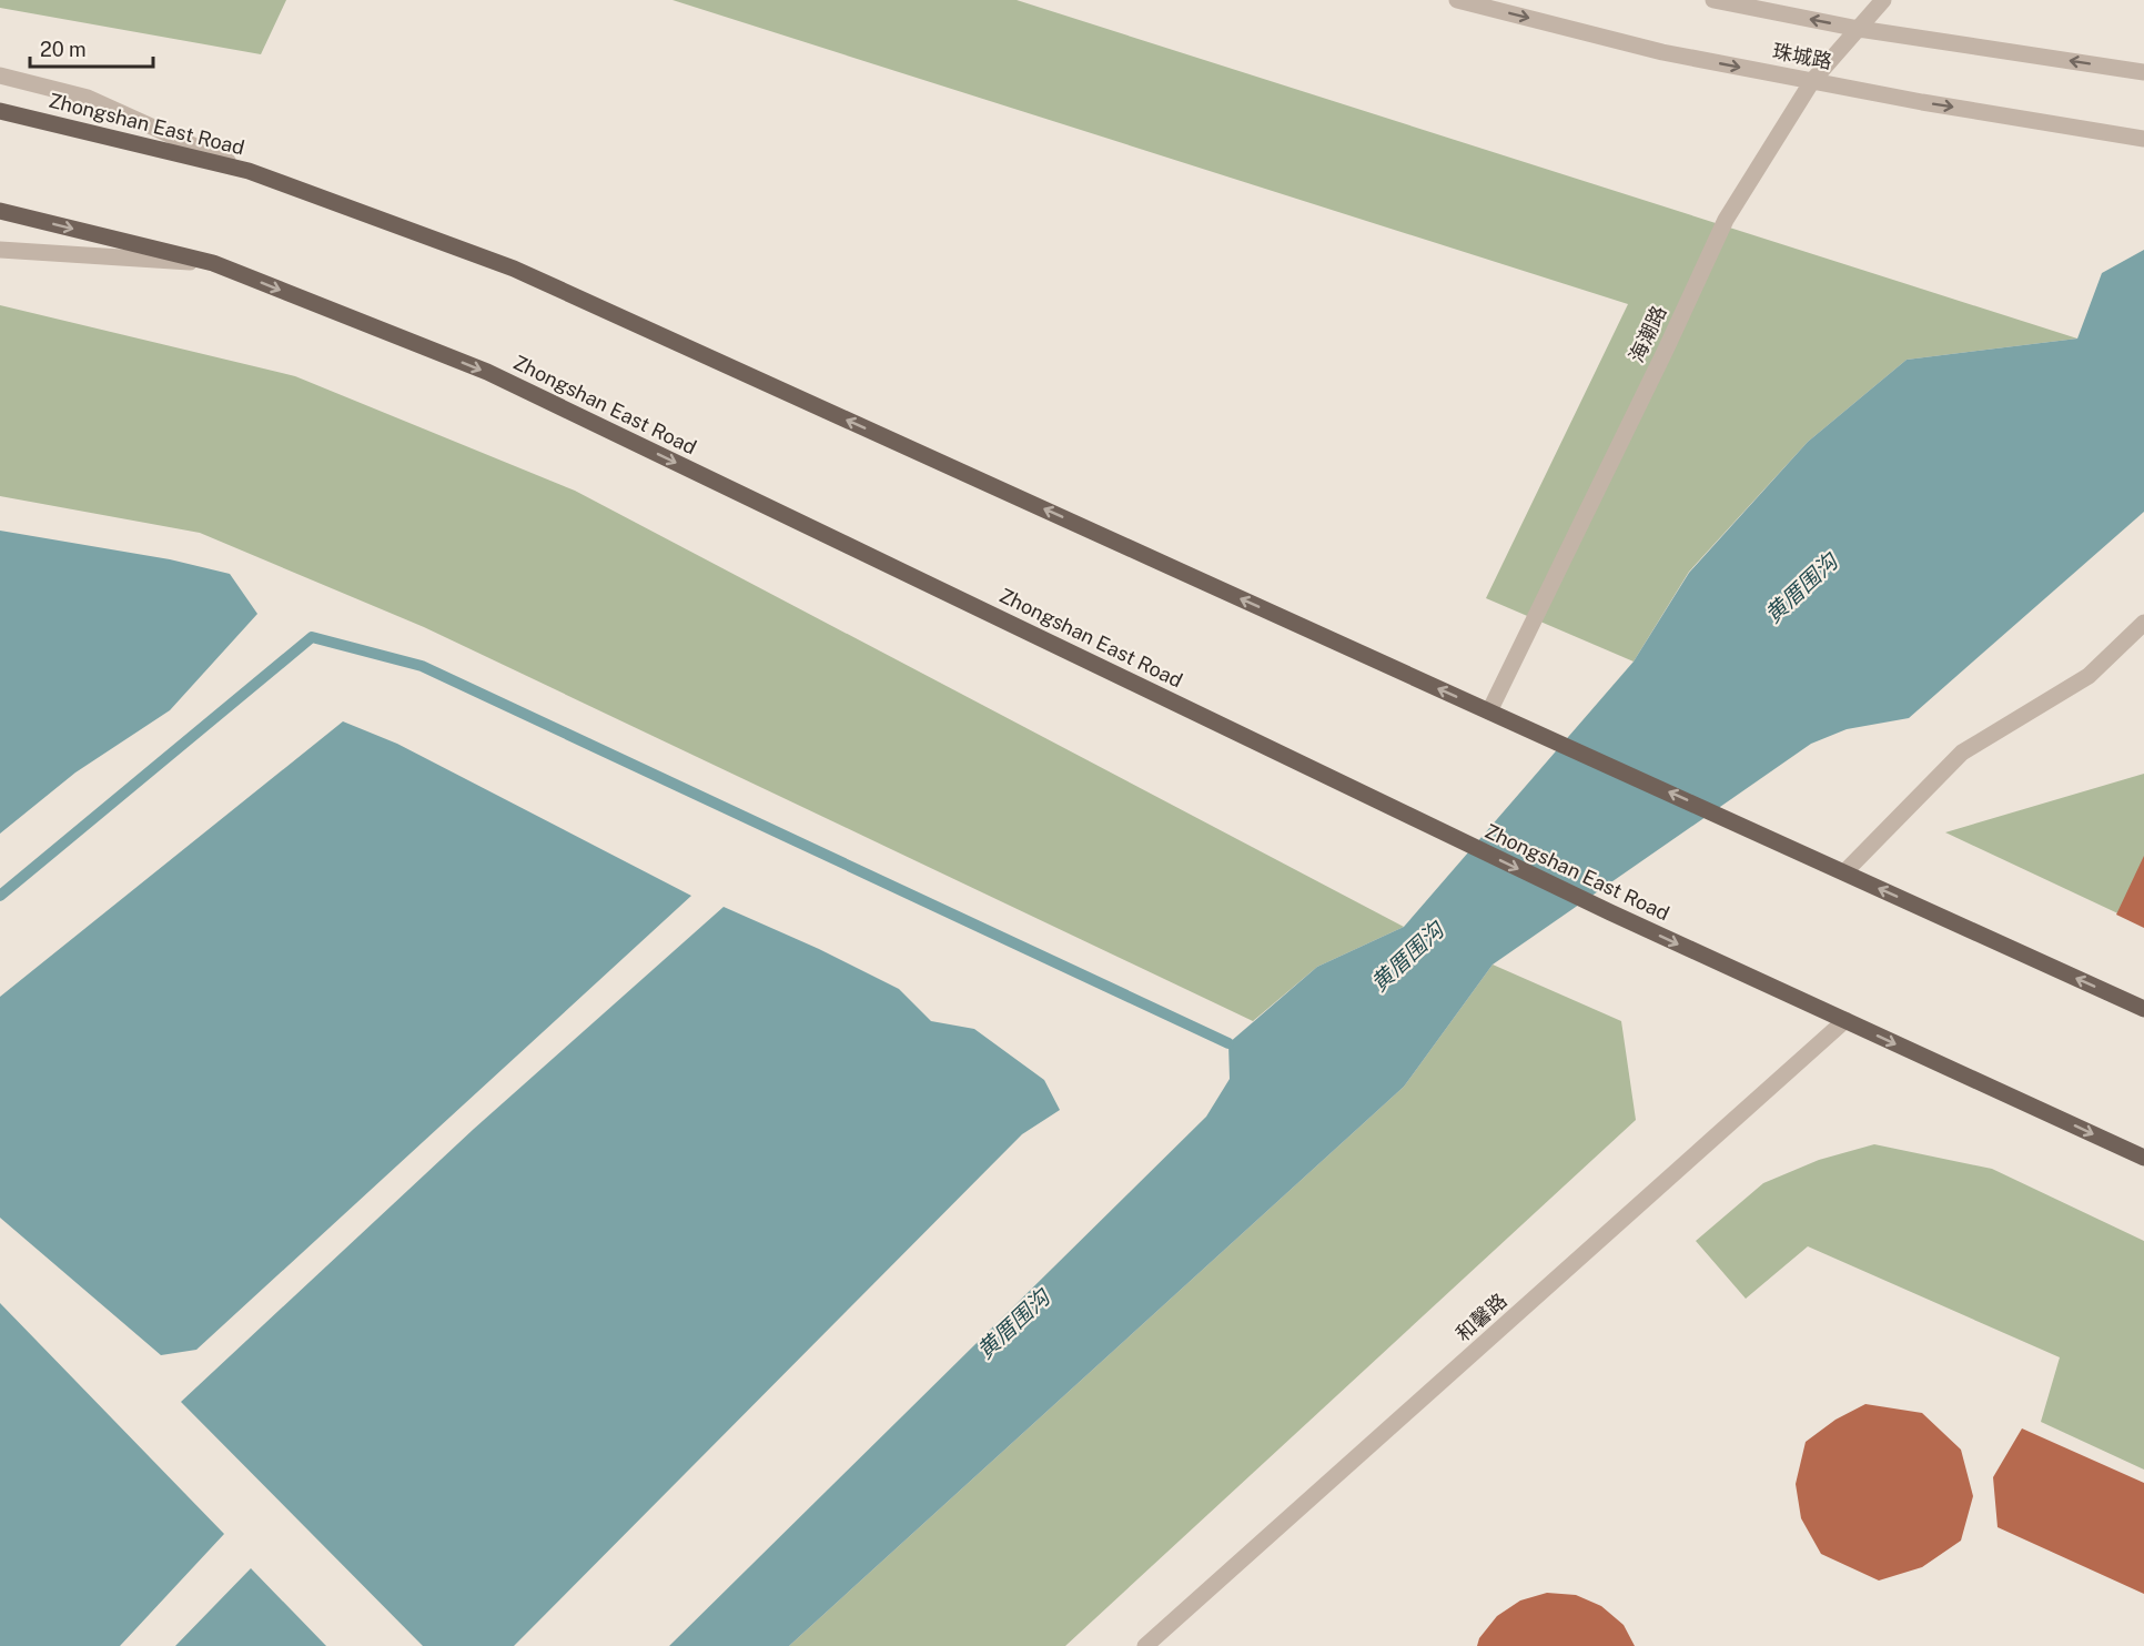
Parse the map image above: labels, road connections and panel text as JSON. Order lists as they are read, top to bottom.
{
  "streets": {
    "main road": ["Zhongshan East Road"],
    "street": ["珠城路", "海潮路", "和馨路"]
  },
  "crossings": [
    ["珠城路", "海潮路"],
    ["Zhongshan East Road", "海潮路"],
    ["Zhongshan East Road", "和馨路"]
  ],
  "water": ["黄厝围沟"],
  "scale_bar": "20 m"
}
